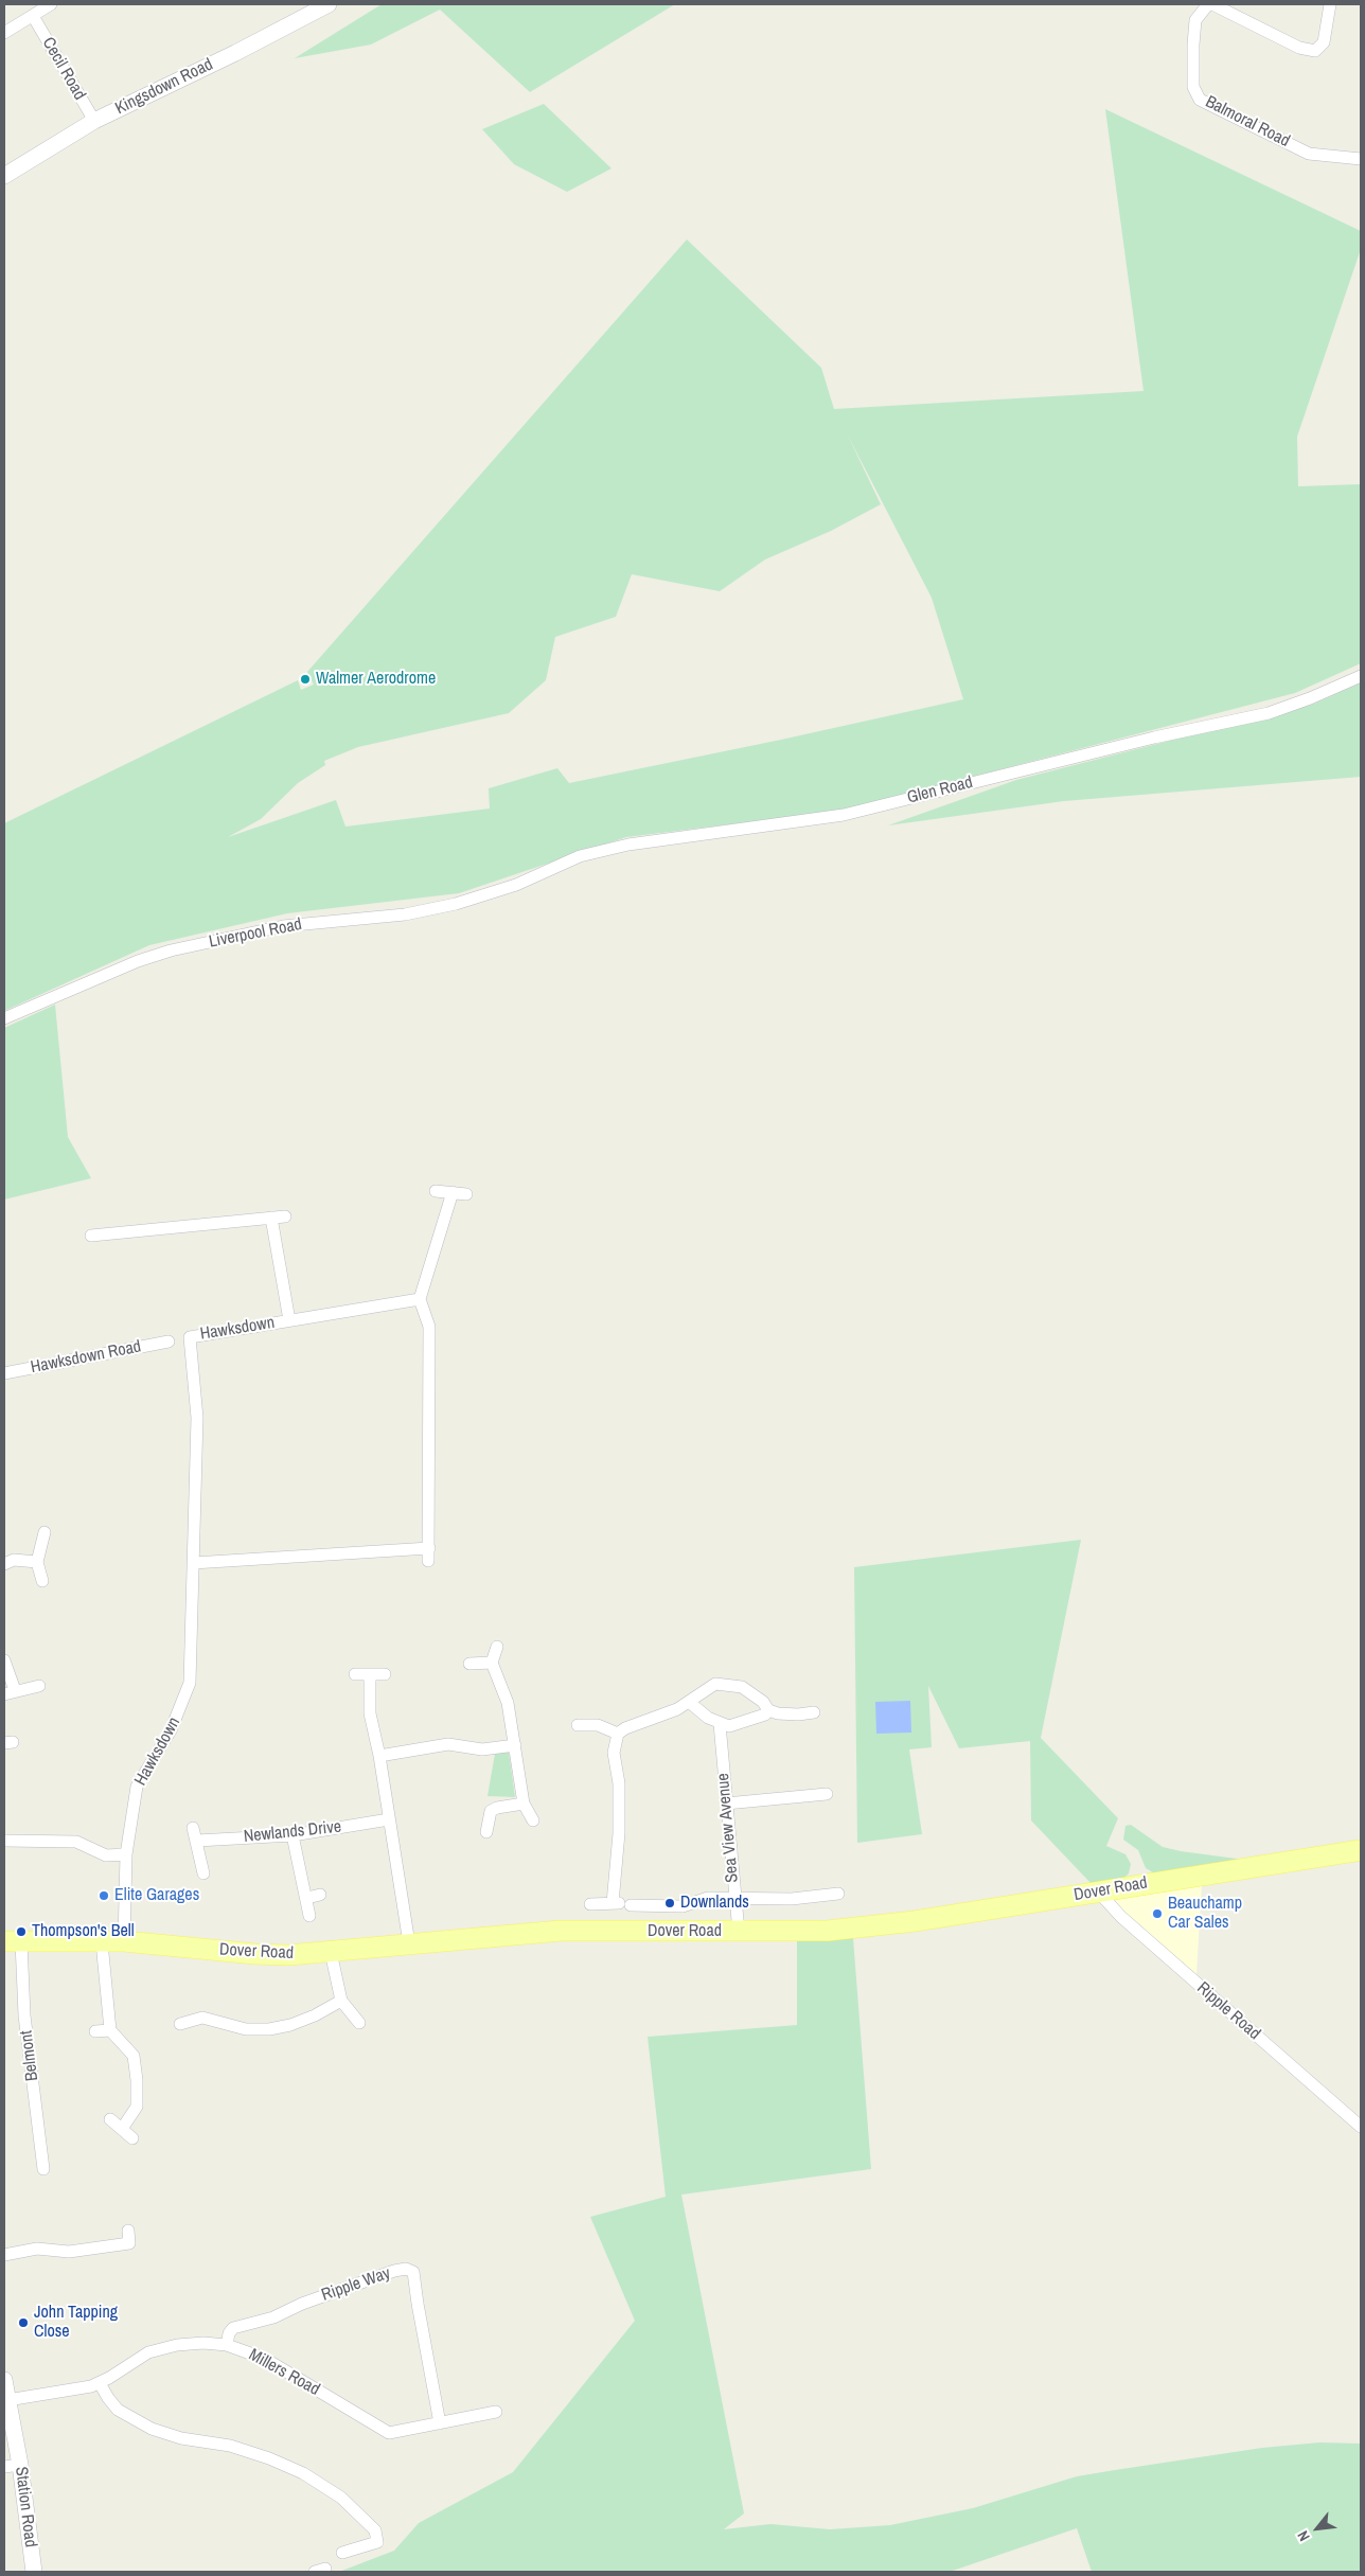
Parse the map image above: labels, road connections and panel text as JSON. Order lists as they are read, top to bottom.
{
  "streets": {
    "main road": ["Dover Road"],
    "street": [
      "Cecil Road",
      "Kingsdown Road",
      "Balmoral Road",
      "Glen Road",
      "Liverpool Road",
      "Hawksdown",
      "Hawksdown Road",
      "Sea View Avenue",
      "Newlands Drive",
      "Ripple Road",
      "Belmont",
      "Ripple Way",
      "Millers Road",
      "Station Road"
    ]
  },
  "crossings": [
    ["Cecil Road", "Kingsdown Road"],
    ["Glen Road", "Liverpool Road"],
    ["Hawksdown", "Dover Road"],
    ["Sea View Avenue", "Dover Road"],
    ["Dover Road", "Ripple Road"],
    ["Dover Road", "Belmont"],
    ["Ripple Way", "Millers Road"],
    ["Millers Road", "Station Road"]
  ],
  "places": [
    "Walmer Aerodrome",
    "Elite Garages",
    "Downlands",
    "Beauchamp Car Sales",
    "Thompson's Bell",
    "John Tapping Close"
  ],
  "north": "bottom left"
}
